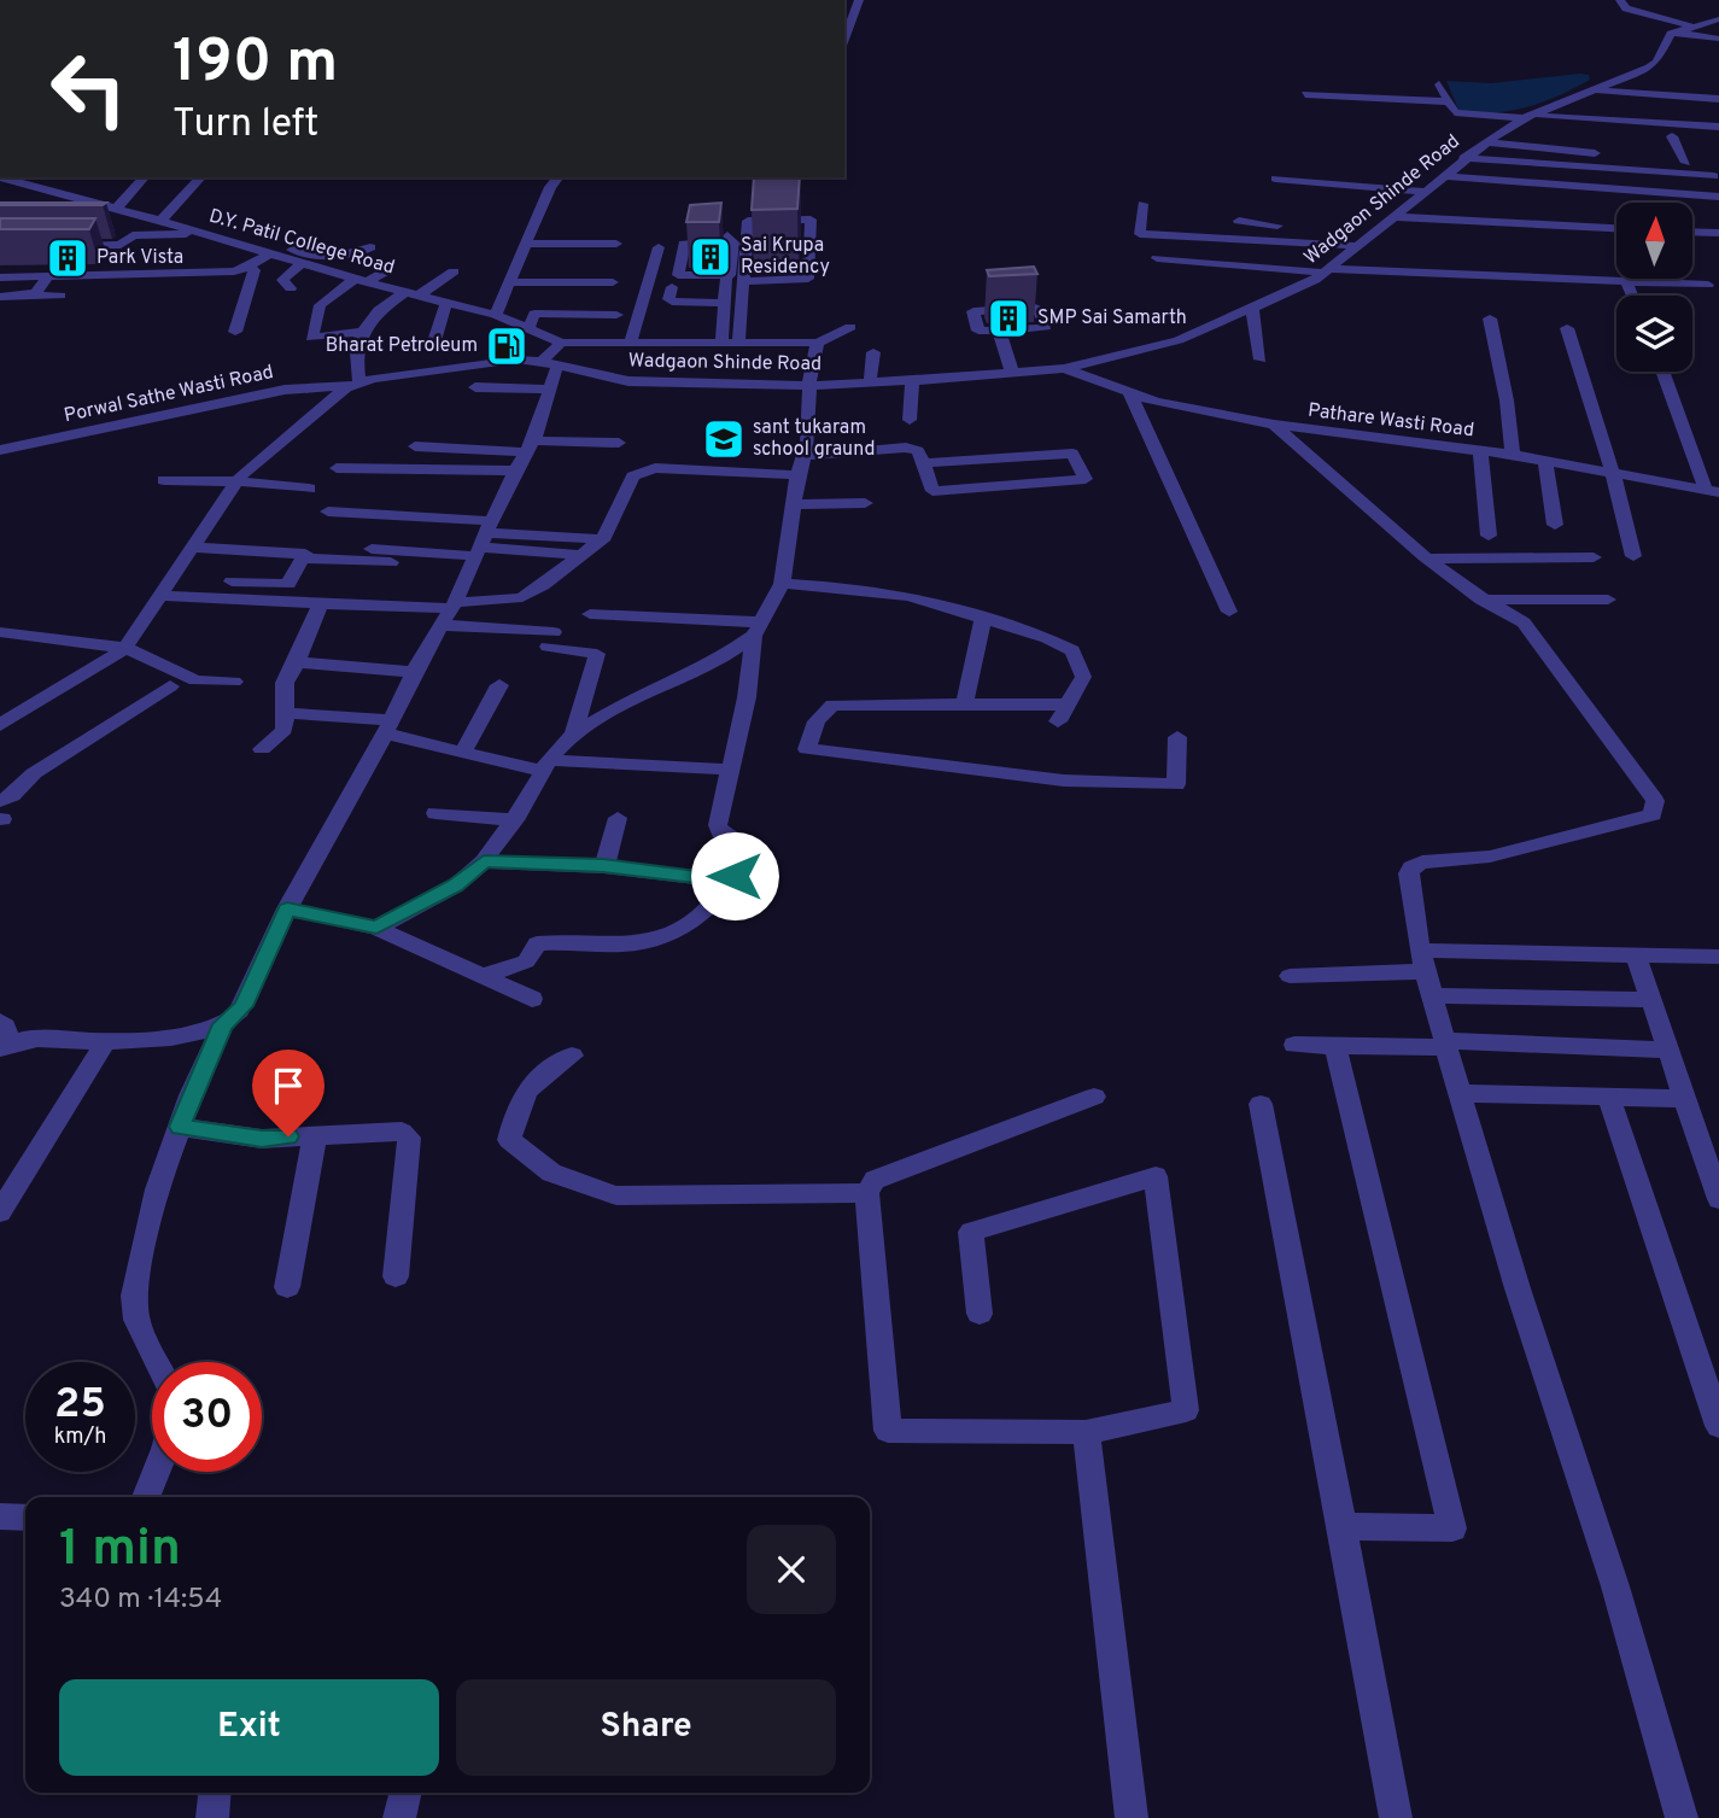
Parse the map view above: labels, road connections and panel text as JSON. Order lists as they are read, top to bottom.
{
  "streets": {
    "street": [
      "Wadgaon Shinde Road",
      "D.Y. Patil College Road",
      "Porwal Sathe Wasti Road",
      "Pathare Wasti Road"
    ]
  },
  "crossings": [
    ["Wadgaon Shinde Road", "Porwal Sathe Wasti Road"],
    ["Wadgaon Shinde Road", "Pathare Wasti Road"]
  ],
  "places": {
    "building": ["Sai Krupa Residency", "Park Vista", "SMP Sai Samarth"],
    "fuel station": ["Bharat Petroleum"],
    "school or university": ["sant tukaram school graund"]
  },
  "north": "top",
  "page": {
    "turn": ["190 m", "Turn left"],
    "speed": "25 km/h",
    "limit": "30",
    "heading": ["1 min", "340 m · 14:54"],
    "buttons": ["Exit", "Share"]
  }
}
